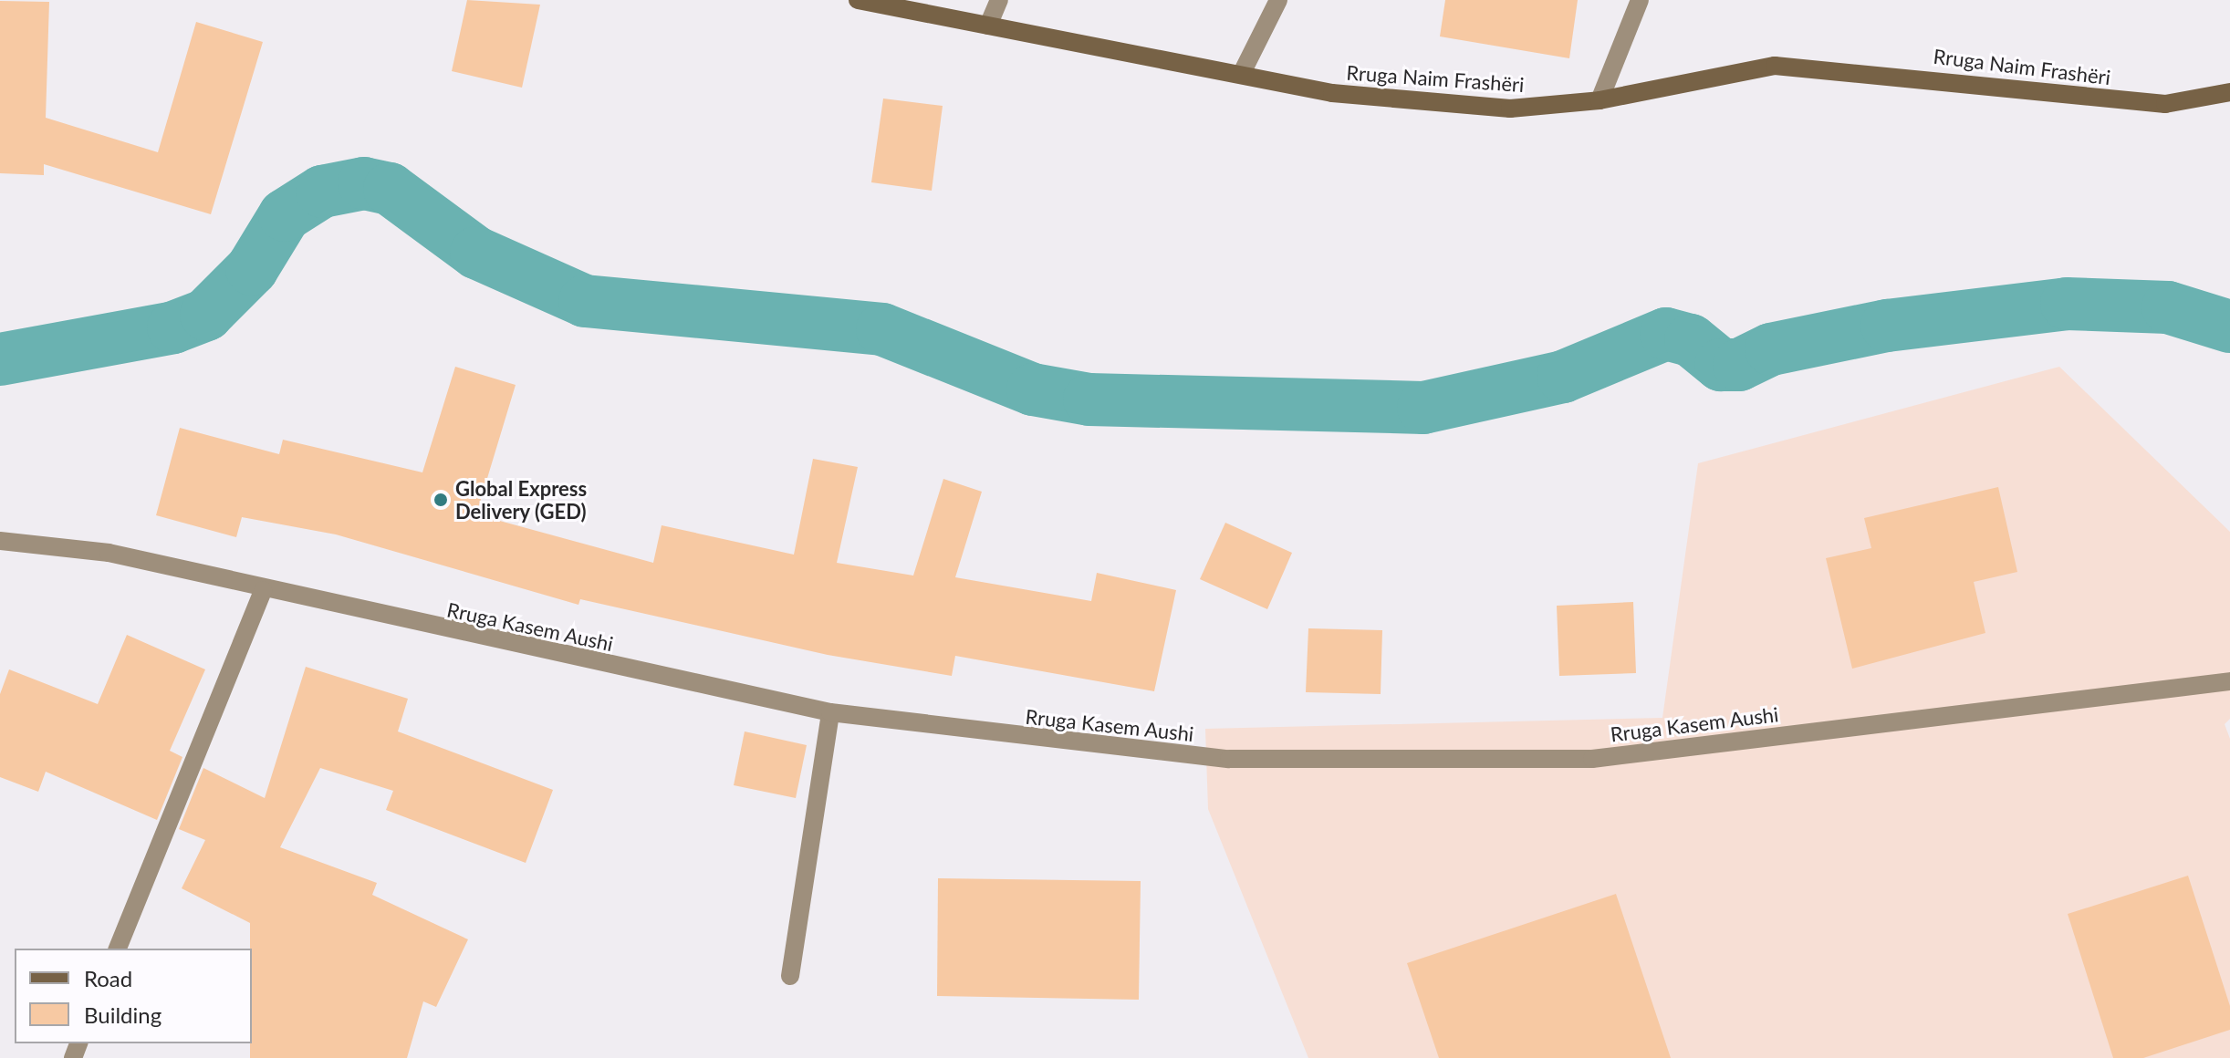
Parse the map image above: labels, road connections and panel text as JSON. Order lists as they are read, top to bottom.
{
  "streets": {
    "street": ["Rruga Naim Frashëri", "Rruga Kasem Aushi"]
  },
  "places": ["Global Express Delivery (GED)"],
  "legend": ["Road", "Building"]
}
